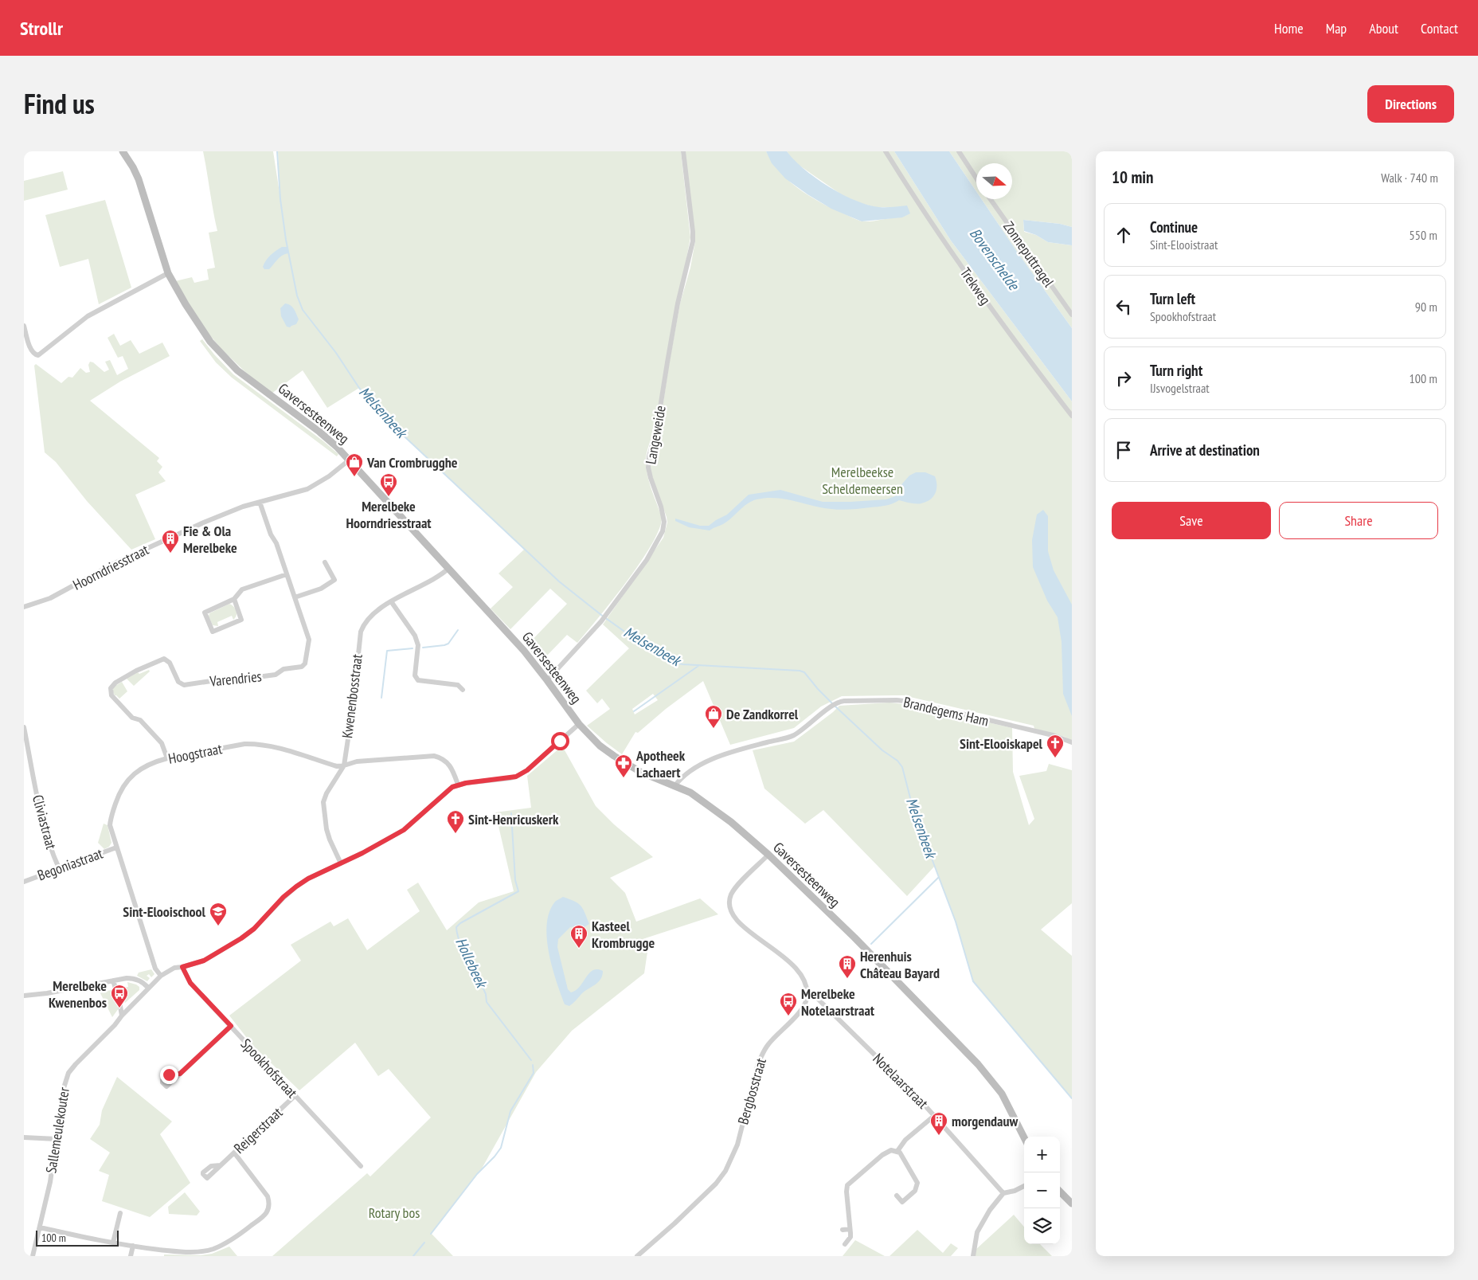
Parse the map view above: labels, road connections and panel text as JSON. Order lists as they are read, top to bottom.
{
  "streets": {
    "street": [
      "Zonneputtragel",
      "Trekweg",
      "Gaversesteenweg",
      "Langeweide",
      "Hoorndriesstraat",
      "Varendries",
      "Kwenenbosstraat",
      "Brandegems Ham",
      "Hoogstraat",
      "Cliviastraat",
      "Begoniastraat",
      "Spookhofstraat",
      "Notelaarstraat",
      "Bergbosstraat",
      "Sallemeulekouter",
      "Reigerstraat"
    ]
  },
  "crossings": [
    ["Gaversesteenweg", "Langeweide"],
    ["Gaversesteenweg", "Hoorndriesstraat"],
    ["Gaversesteenweg", "Kwenenbosstraat"],
    ["Gaversesteenweg", "Brandegems Ham"],
    ["Hoorndriesstraat", "Varendries"],
    ["Varendries", "Hoogstraat"],
    ["Kwenenbosstraat", "Hoogstraat"],
    ["Kwenenbosstraat", "Sallemeulekouter"],
    ["Hoogstraat", "Begoniastraat"],
    ["Hoogstraat", "Sallemeulekouter"],
    ["Cliviastraat", "Begoniastraat"],
    ["Spookhofstraat", "Sallemeulekouter"],
    ["Spookhofstraat", "Reigerstraat"],
    ["Notelaarstraat", "Bergbosstraat"]
  ],
  "water": ["Bovenschelde", "Melsenbeek", "Hollebeek"],
  "parks": ["Merelbeekse Scheldemeersen", "Rotary bos"],
  "places": {
    "shop": ["Van Crombrugghe", "De Zandkorrel"],
    "bus stop": ["Merelbeke Hoorndriesstraat", "Merelbeke Kwenenbos", "Merelbeke Notelaarstraat"],
    "building": [
      "Fie & Ola Merelbeke",
      "Kasteel Krombrugge",
      "Herenhuis Château Bayard",
      "morgendauw"
    ],
    "church": ["Sint-Elooiskapel", "Sint-Henricuskerk"],
    "pharmacy": ["Apotheek Lachaert"],
    "school or university": ["Sint-Elooischool"]
  },
  "scale_bar": "100 m",
  "north": "right",
  "page": {
    "header": "Strollr",
    "nav": [
      "Home",
      "Map",
      "About",
      "Contact"
    ],
    "title": "Find us",
    "buttons": [
      "Directions",
      ["Save", "Share"]
    ],
    "heading": ["10 min", "Walk · 740 m"],
    "list": [
      ["Continue", "Sint-Elooistraat", "550 m"],
      ["Turn left", "Spookhofstraat", "90 m"],
      ["Turn right", "IJsvogelstraat", "100 m"],
      "Arrive at destination"
    ],
    "map_buttons": ["+", "−"],
    "scale": "100 m"
  }
}
